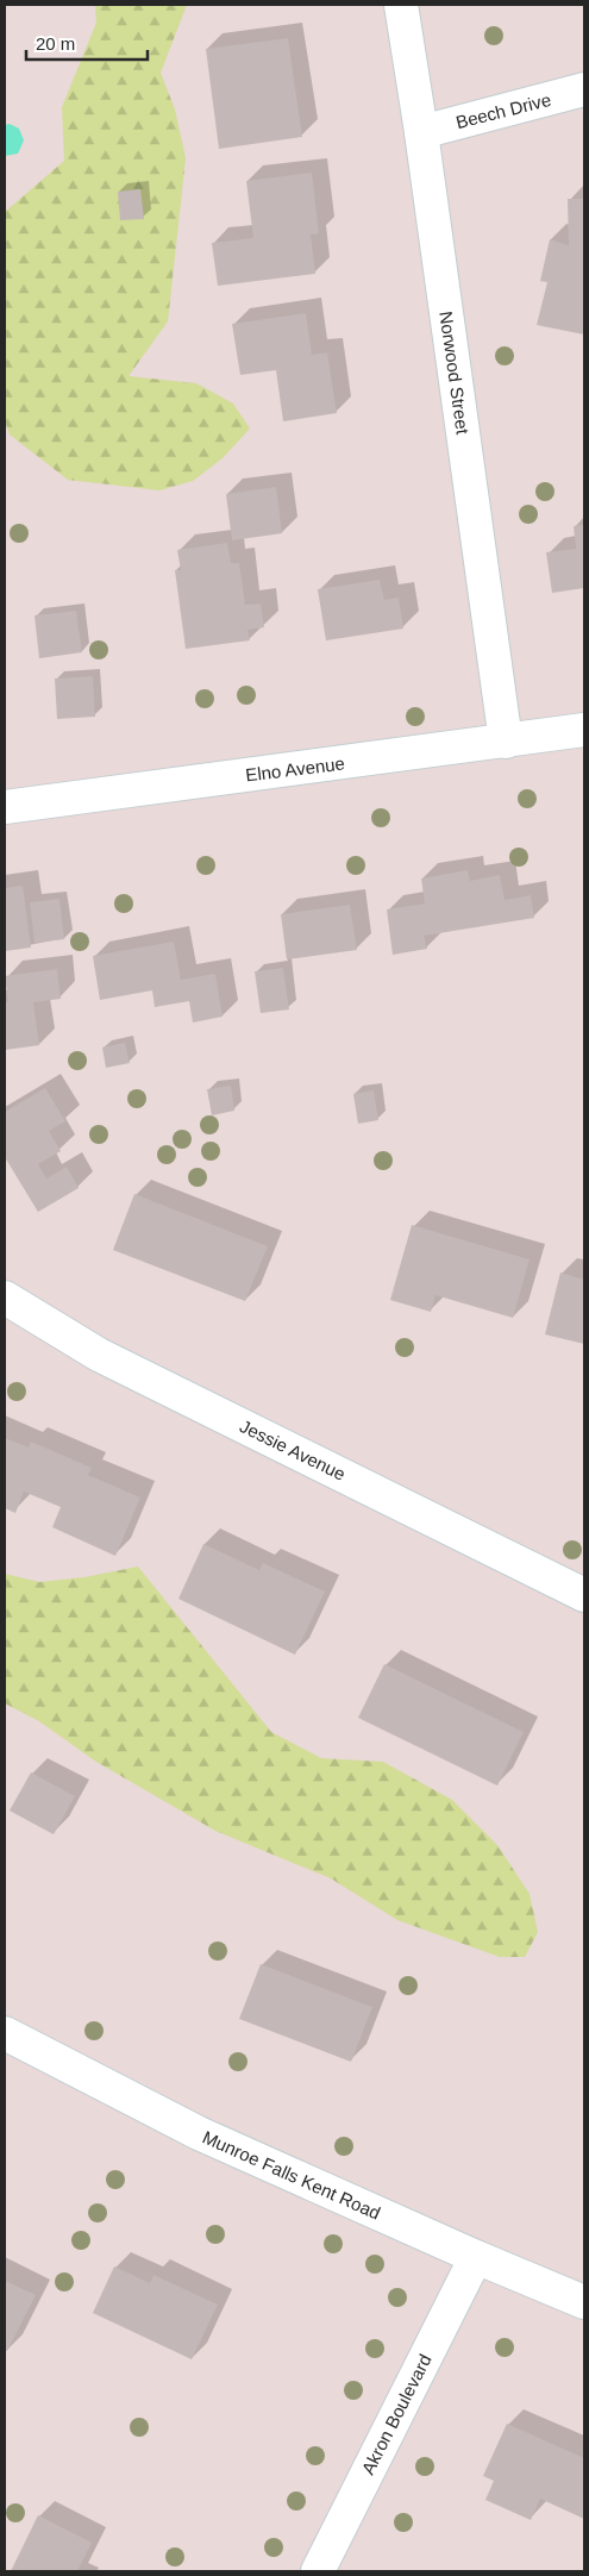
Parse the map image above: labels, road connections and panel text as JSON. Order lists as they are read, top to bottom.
{
  "streets": {
    "street": [
      "Beech Drive",
      "Norwood Street",
      "Elno Avenue",
      "Jessie Avenue",
      "Munroe Falls Kent Road",
      "Akron Boulevard"
    ]
  },
  "crossings": [
    ["Beech Drive", "Norwood Street"],
    ["Norwood Street", "Elno Avenue"],
    ["Munroe Falls Kent Road", "Akron Boulevard"]
  ],
  "scale_bar": "20 m"
}
